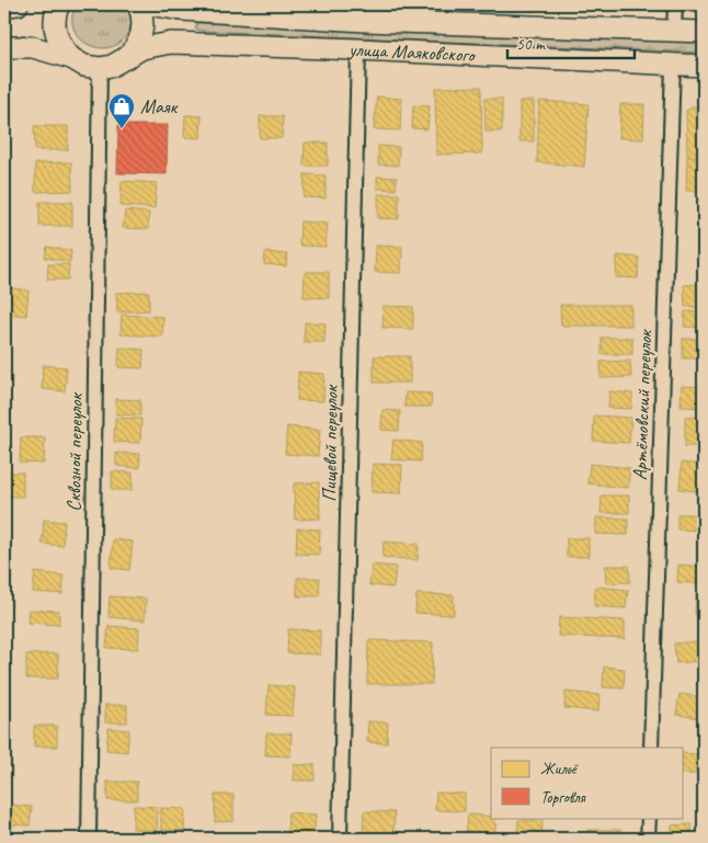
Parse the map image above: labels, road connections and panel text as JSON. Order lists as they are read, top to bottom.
{
  "streets": {
    "main road": ["улица Маяковского"],
    "street": ["Артёмовский переулок", "Пищевой переулок", "Сквозной переулок"]
  },
  "crossings": [
    ["улица Маяковского", "Артёмовский переулок"],
    ["улица Маяковского", "Пищевой переулок"],
    ["улица Маяковского", "Сквозной переулок"]
  ],
  "places": {
    "shop": ["Маяк"]
  },
  "legend": ["Жильё", "Торговля"],
  "scale_bar": "50 m"
}
